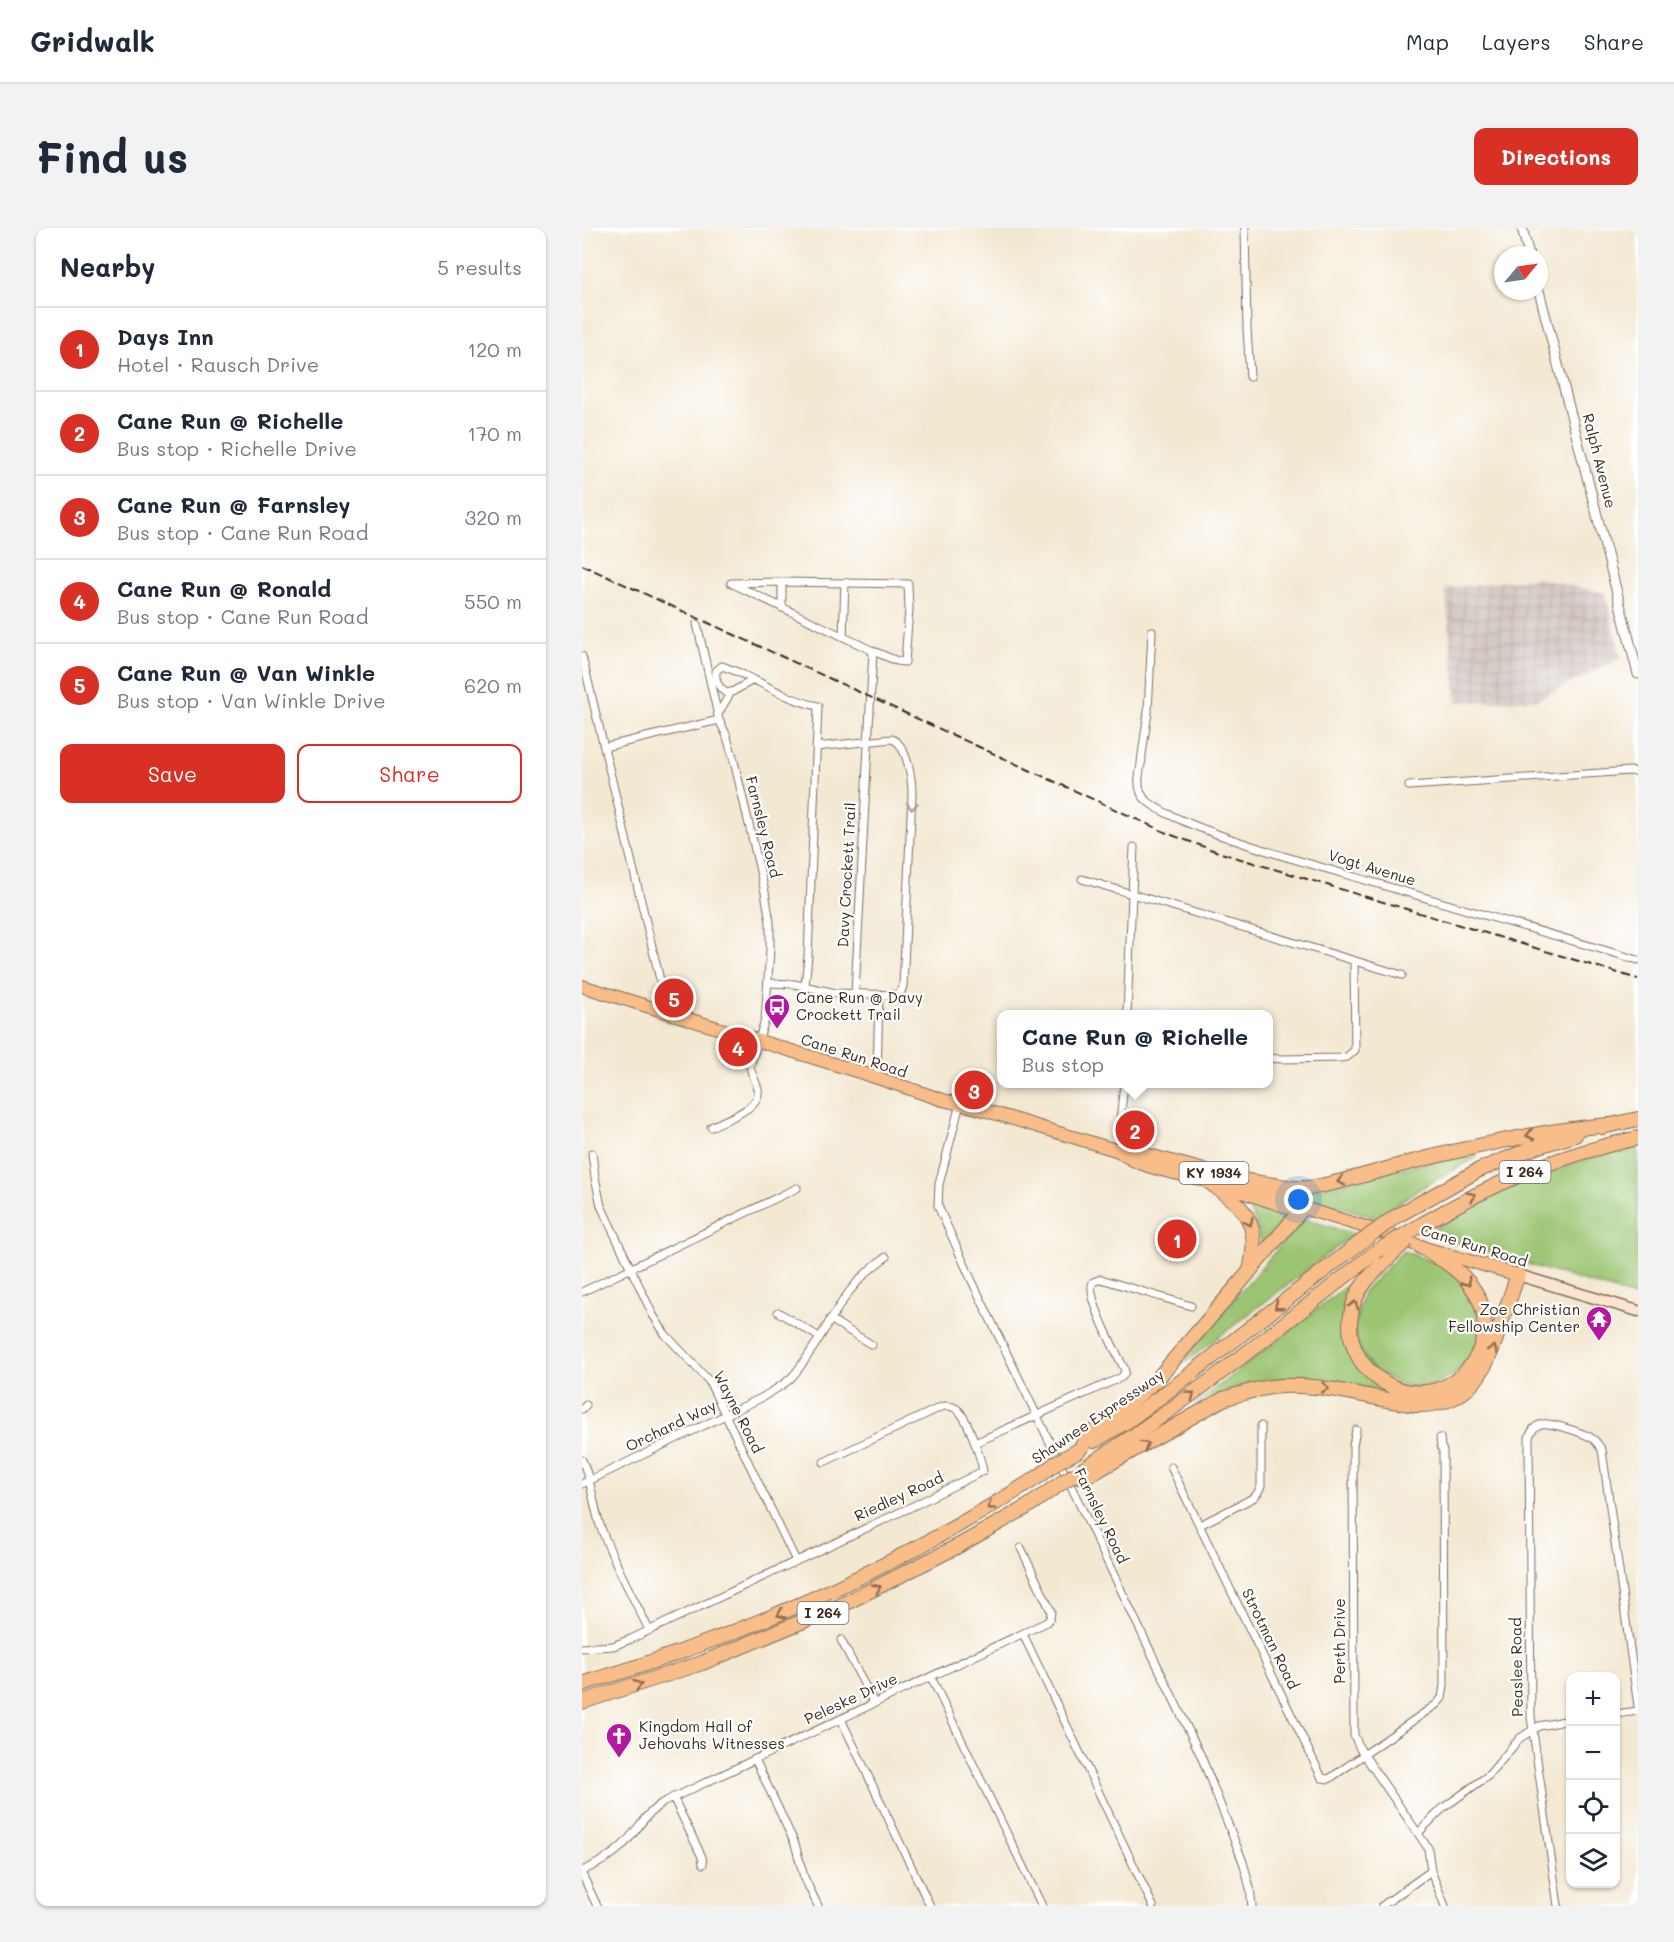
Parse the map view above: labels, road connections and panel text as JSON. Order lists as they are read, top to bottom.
{
  "streets": {
    "highway": [
      "Cane Run Road",
      "I 264",
      "KY 1934",
      "Shawnee Expressway"
    ],
    "street": [
      "Ralph Avenue",
      "Farnsley Road",
      "Vogt Avenue",
      "Davy Crockett Trail",
      "Wayne Road",
      "Orchard Way",
      "Riedley Road",
      "Strotman Road",
      "Perth Drive",
      "Peaslee Road",
      "Peleske Drive"
    ]
  },
  "crossings": [
    ["Farnsley Road", "Cane Run Road"],
    ["Wayne Road", "Orchard Way"],
    ["Wayne Road", "Riedley Road"],
    ["Strotman Road", "Perth Drive"]
  ],
  "places": {
    "bus stop": ["Cane Run @ Davy Crockett Trail"],
    "temple": ["Zoe Christian Fellowship Center"],
    "church": ["Kingdom Hall of Jehovahs Witnesses"]
  },
  "north": "top right",
  "page": {
    "header": "Gridwalk",
    "nav": ["Map", "Layers", "Share"],
    "buttons": [
      "Directions",
      ["Save", "Share"]
    ],
    "title": "Find us",
    "heading": ["Nearby", "5 results"],
    "list": [
      {
        "mark": "1",
        "name": "Days Inn",
        "note": "Hotel · Rausch Drive",
        "value": "120 m"
      },
      {
        "mark": "2",
        "name": "Cane Run @ Richelle",
        "note": "Bus stop · Richelle Drive",
        "value": "170 m"
      },
      {
        "mark": "3",
        "name": "Cane Run @ Farnsley",
        "note": "Bus stop · Cane Run Road",
        "value": "320 m"
      },
      {
        "mark": "4",
        "name": "Cane Run @ Ronald",
        "note": "Bus stop · Cane Run Road",
        "value": "550 m"
      },
      {
        "mark": "5",
        "name": "Cane Run @ Van Winkle",
        "note": "Bus stop · Van Winkle Drive",
        "value": "620 m"
      }
    ],
    "pins": [
      "5",
      "4",
      "3",
      "2",
      "1"
    ],
    "popup": ["Cane Run @ Richelle", "Bus stop"],
    "map_buttons": ["+", "−"]
  }
}
